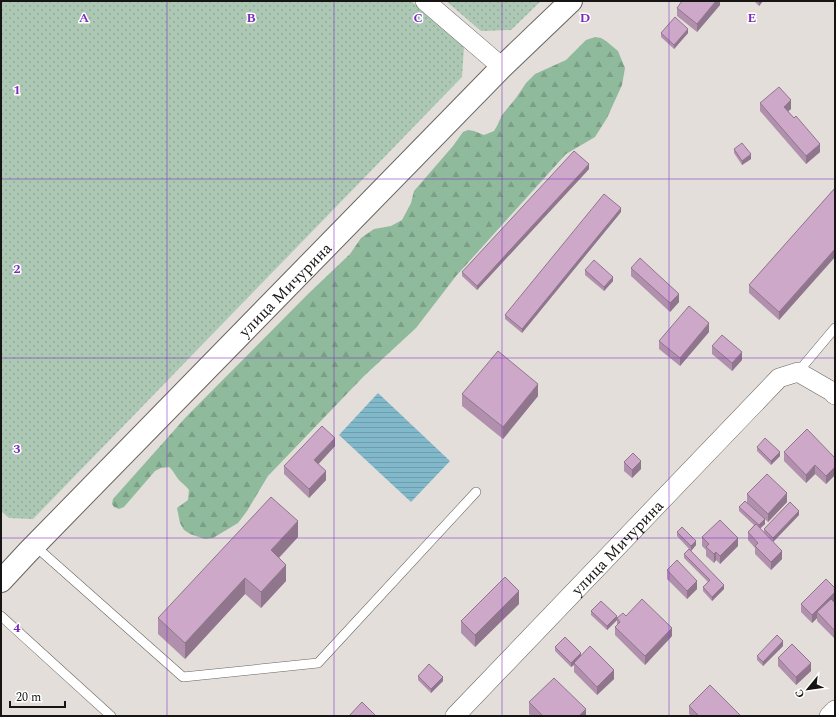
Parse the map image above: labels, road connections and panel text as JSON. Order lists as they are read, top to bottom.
{
  "streets": {
    "street": ["улица Мичурина"]
  },
  "scale_bar": "20 m",
  "north": "bottom left",
  "grid": {
    "columns": [
      "A",
      "B",
      "C",
      "D",
      "E"
    ],
    "rows": [
      "1",
      "2",
      "3",
      "4"
    ]
  }
}
